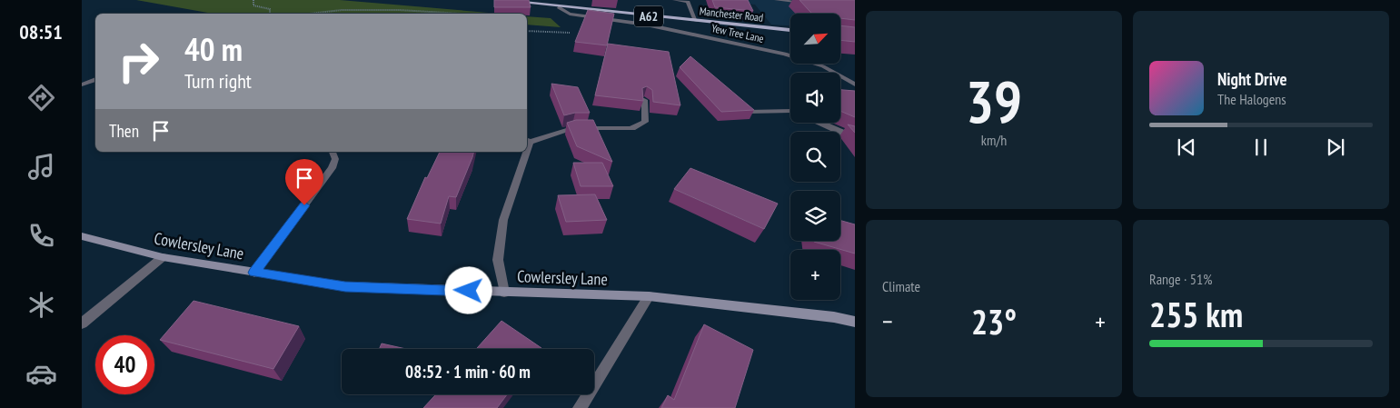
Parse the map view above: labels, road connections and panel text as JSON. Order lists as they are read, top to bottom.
{
  "streets": {
    "main road": ["Manchester Road", "A62"],
    "street": ["Yew Tree Lane", "Cowlersley Lane"]
  },
  "crossings": [
    ["Manchester Road", "Yew Tree Lane"]
  ],
  "north": "top right",
  "page": {
    "tabs": "08:51",
    "tile": [
      ["39", "km/h"],
      "Climate",
      ["Range · 51%", "255 km"]
    ],
    "map_buttons": "+",
    "turn": ["40 m", "Turn right"],
    "song": ["Night Drive", "The Halogens"],
    "then": "Then",
    "heat": ["−", "23°", "+"],
    "limit": "40",
    "trip": "08:52 · 1 min · 60 m"
  }
}
